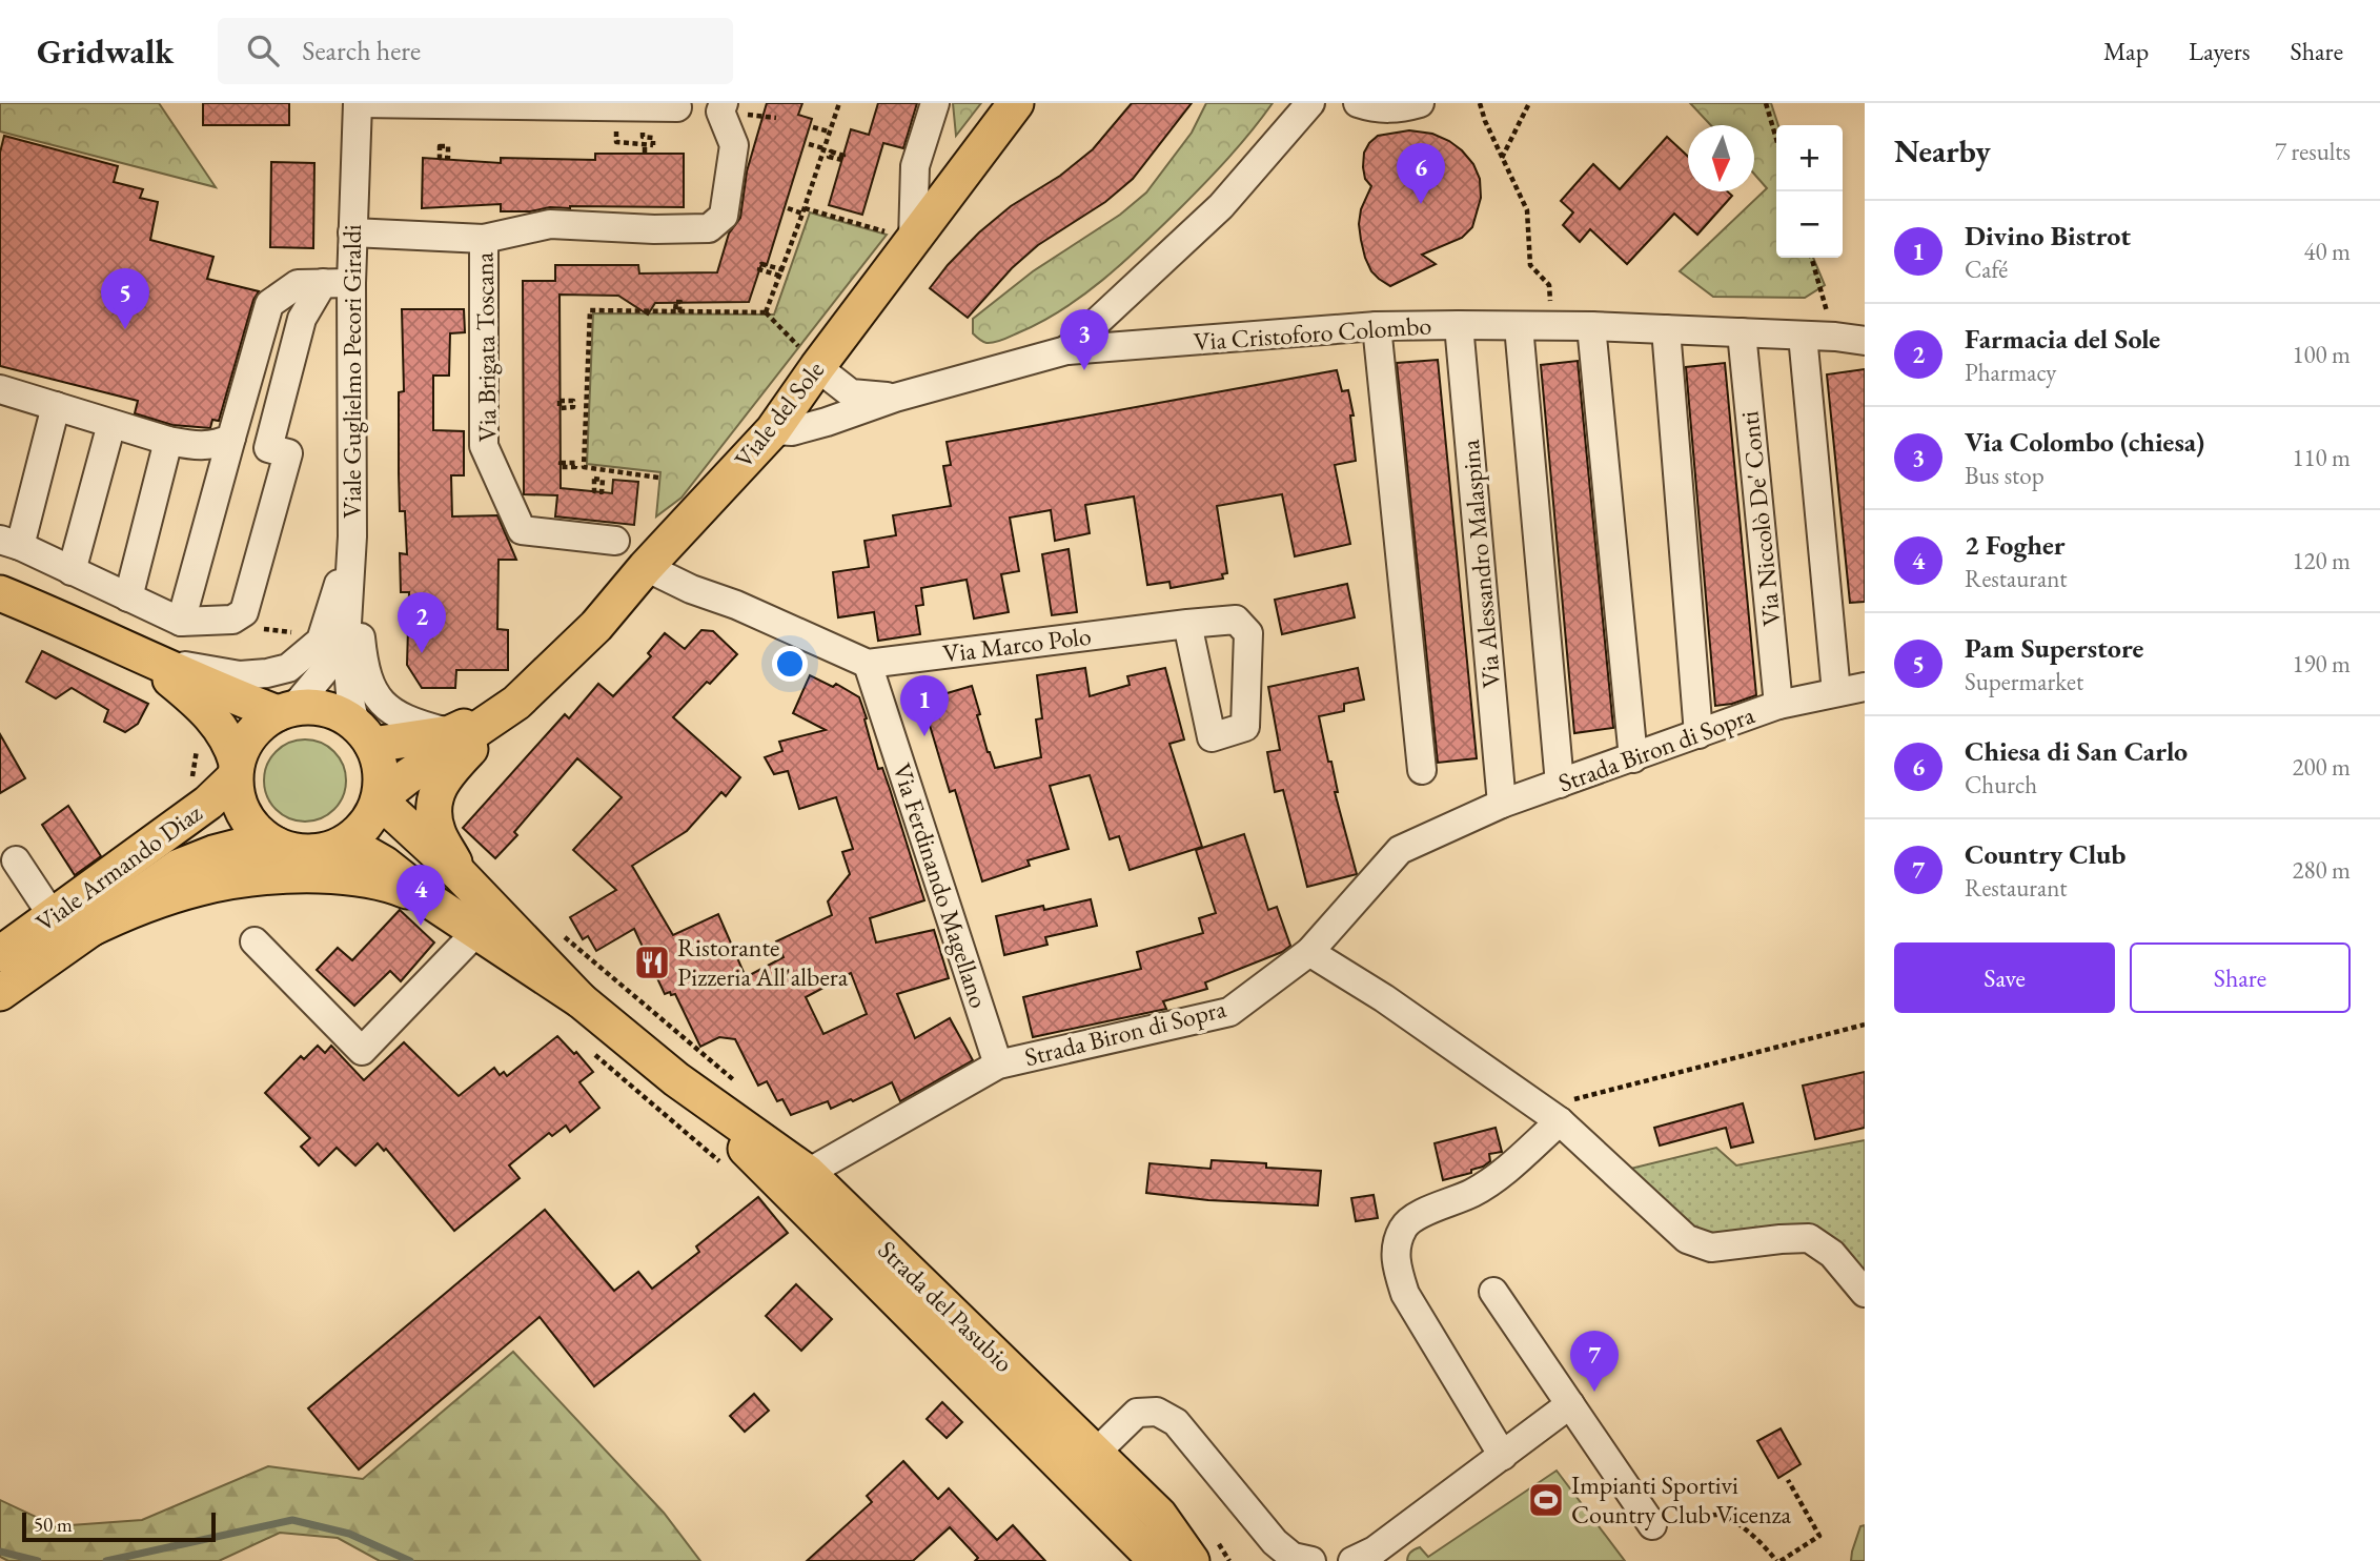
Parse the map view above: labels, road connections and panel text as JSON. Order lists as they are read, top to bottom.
{
  "streets": {
    "main road": ["Viale del Sole", "Viale Armando Diaz", "Strada del Pasubio"],
    "street": [
      "Via Cristoforo Colombo",
      "Via Brigata Toscana",
      "Viale Guglielmo Pecori Giraldi",
      "Via Niccolò De' Conti",
      "Via Alessandro Malaspina",
      "Via Marco Polo",
      "Strada Biron di Sopra",
      "Via Ferdinando Magellano"
    ]
  },
  "crossings": [
    ["Via Cristoforo Colombo", "Viale del Sole"],
    ["Via Cristoforo Colombo", "Via Niccolò De' Conti"],
    ["Via Cristoforo Colombo", "Via Alessandro Malaspina"],
    ["Viale Guglielmo Pecori Giraldi", "Viale del Sole"],
    ["Viale Guglielmo Pecori Giraldi", "Viale Armando Diaz"],
    ["Viale Guglielmo Pecori Giraldi", "Strada del Pasubio"],
    ["Viale del Sole", "Viale Armando Diaz"],
    ["Viale del Sole", "Strada del Pasubio"],
    ["Via Niccolò De' Conti", "Strada Biron di Sopra"],
    ["Via Alessandro Malaspina", "Strada Biron di Sopra"],
    ["Via Marco Polo", "Via Ferdinando Magellano"],
    ["Strada Biron di Sopra", "Via Ferdinando Magellano"],
    ["Strada Biron di Sopra", "Strada del Pasubio"],
    ["Viale Armando Diaz", "Strada del Pasubio"]
  ],
  "places": {
    "restaurant": ["Ristorante Pizzeria All'albera"],
    "sports": ["Impianti Sportivi Country Club Vicenza"]
  },
  "scale_bar": "50 m",
  "north": "bottom",
  "page": {
    "header": "Gridwalk",
    "search": "Search here",
    "nav": ["Map", "Layers", "Share"],
    "heading": ["Nearby", "7 results"],
    "map_buttons": ["+", "−"],
    "pins": [
      "6",
      "5",
      "3",
      "2",
      "1",
      "4",
      "7"
    ],
    "list": [
      {
        "mark": "1",
        "name": "Divino Bistrot",
        "note": "Café",
        "value": "40 m"
      },
      {
        "mark": "2",
        "name": "Farmacia del Sole",
        "note": "Pharmacy",
        "value": "100 m"
      },
      {
        "mark": "3",
        "name": "Via Colombo (chiesa)",
        "note": "Bus stop",
        "value": "110 m"
      },
      {
        "mark": "4",
        "name": "2 Fogher",
        "note": "Restaurant",
        "value": "120 m"
      },
      {
        "mark": "5",
        "name": "Pam Superstore",
        "note": "Supermarket",
        "value": "190 m"
      },
      {
        "mark": "6",
        "name": "Chiesa di San Carlo",
        "note": "Church",
        "value": "200 m"
      },
      {
        "mark": "7",
        "name": "Country Club",
        "note": "Restaurant",
        "value": "280 m"
      }
    ],
    "buttons": ["Save", "Share"],
    "scale": "50 m"
  }
}
